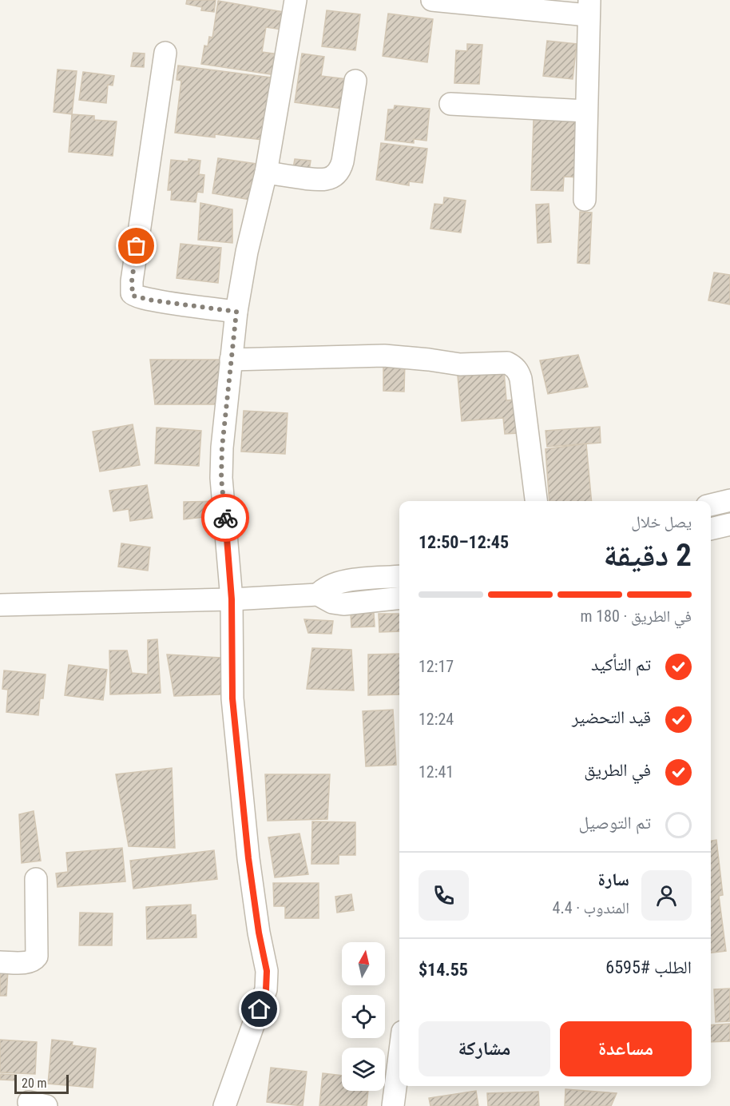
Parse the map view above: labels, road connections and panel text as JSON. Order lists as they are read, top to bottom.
{
  "scale_bar": "20 m",
  "north": "top",
  "page": {
    "heading": ["2 دقيقة", "يصل خلال", "12:45–12:50"],
    "panel": [
      "سارة",
      "المندوب · 4.4",
      "الطلب #6595",
      "$14.55"
    ],
    "bar": "في الطريق · 180 m",
    "list": [
      ["تم التأكيد", "12:17"],
      ["قيد التحضير", "12:24"],
      ["في الطريق", "12:41"],
      "تم التوصيل"
    ],
    "buttons": ["مساعدة", "مشاركة"],
    "scale": "20 m"
  }
}
